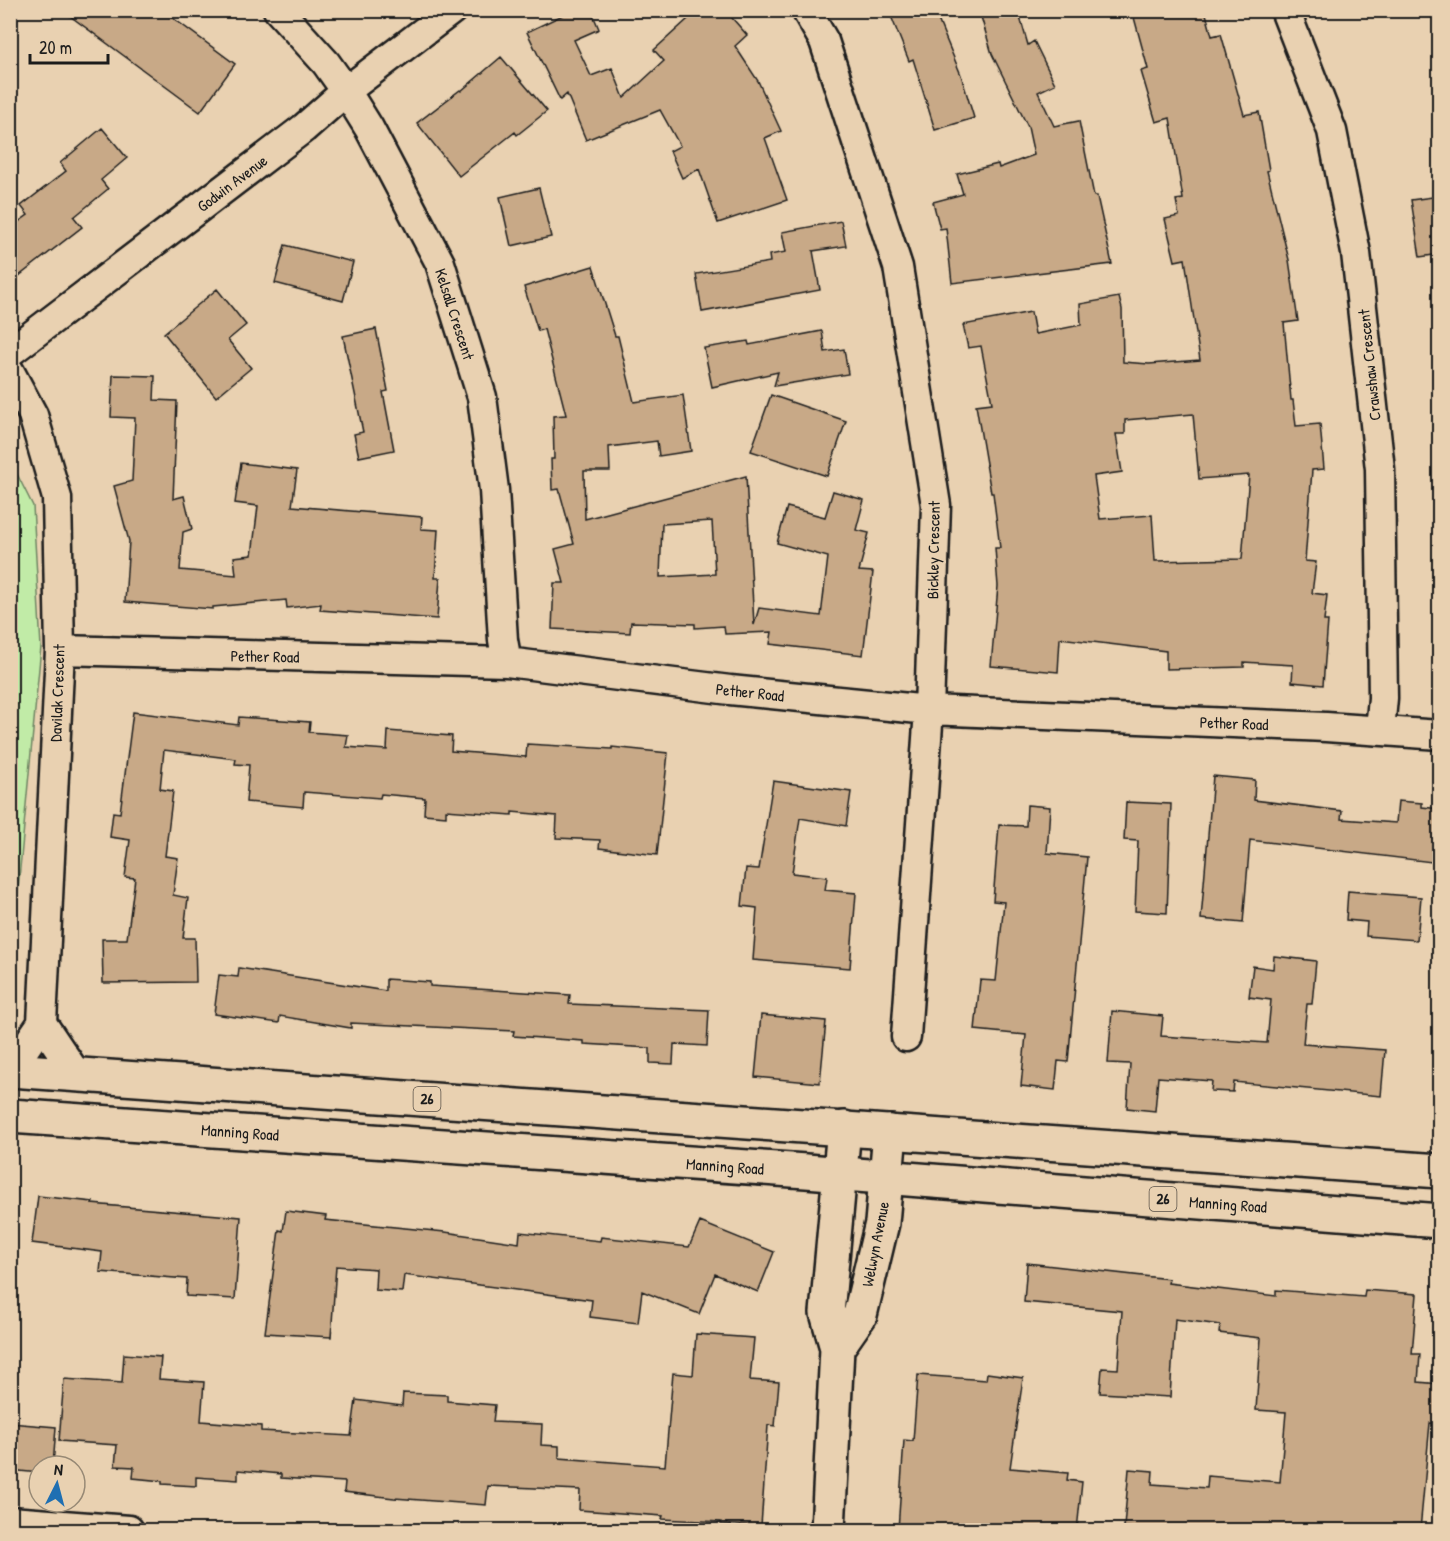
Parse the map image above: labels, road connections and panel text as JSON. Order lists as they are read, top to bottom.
{
  "streets": {
    "main road": ["26", "Manning Road", "Welwyn Avenue"],
    "street": [
      "Godwin Avenue",
      "Kelsall Crescent",
      "Crawshaw Crescent",
      "Bickley Crescent",
      "Pether Road",
      "Davilak Crescent"
    ]
  },
  "crossings": [
    ["Godwin Avenue", "Kelsall Crescent"],
    ["Kelsall Crescent", "Pether Road"],
    ["Crawshaw Crescent", "Pether Road"],
    ["Bickley Crescent", "Pether Road"],
    ["Pether Road", "Davilak Crescent"],
    ["26", "Welwyn Avenue"],
    ["Manning Road", "Welwyn Avenue"]
  ],
  "scale_bar": "20 m",
  "north": "top"
}
